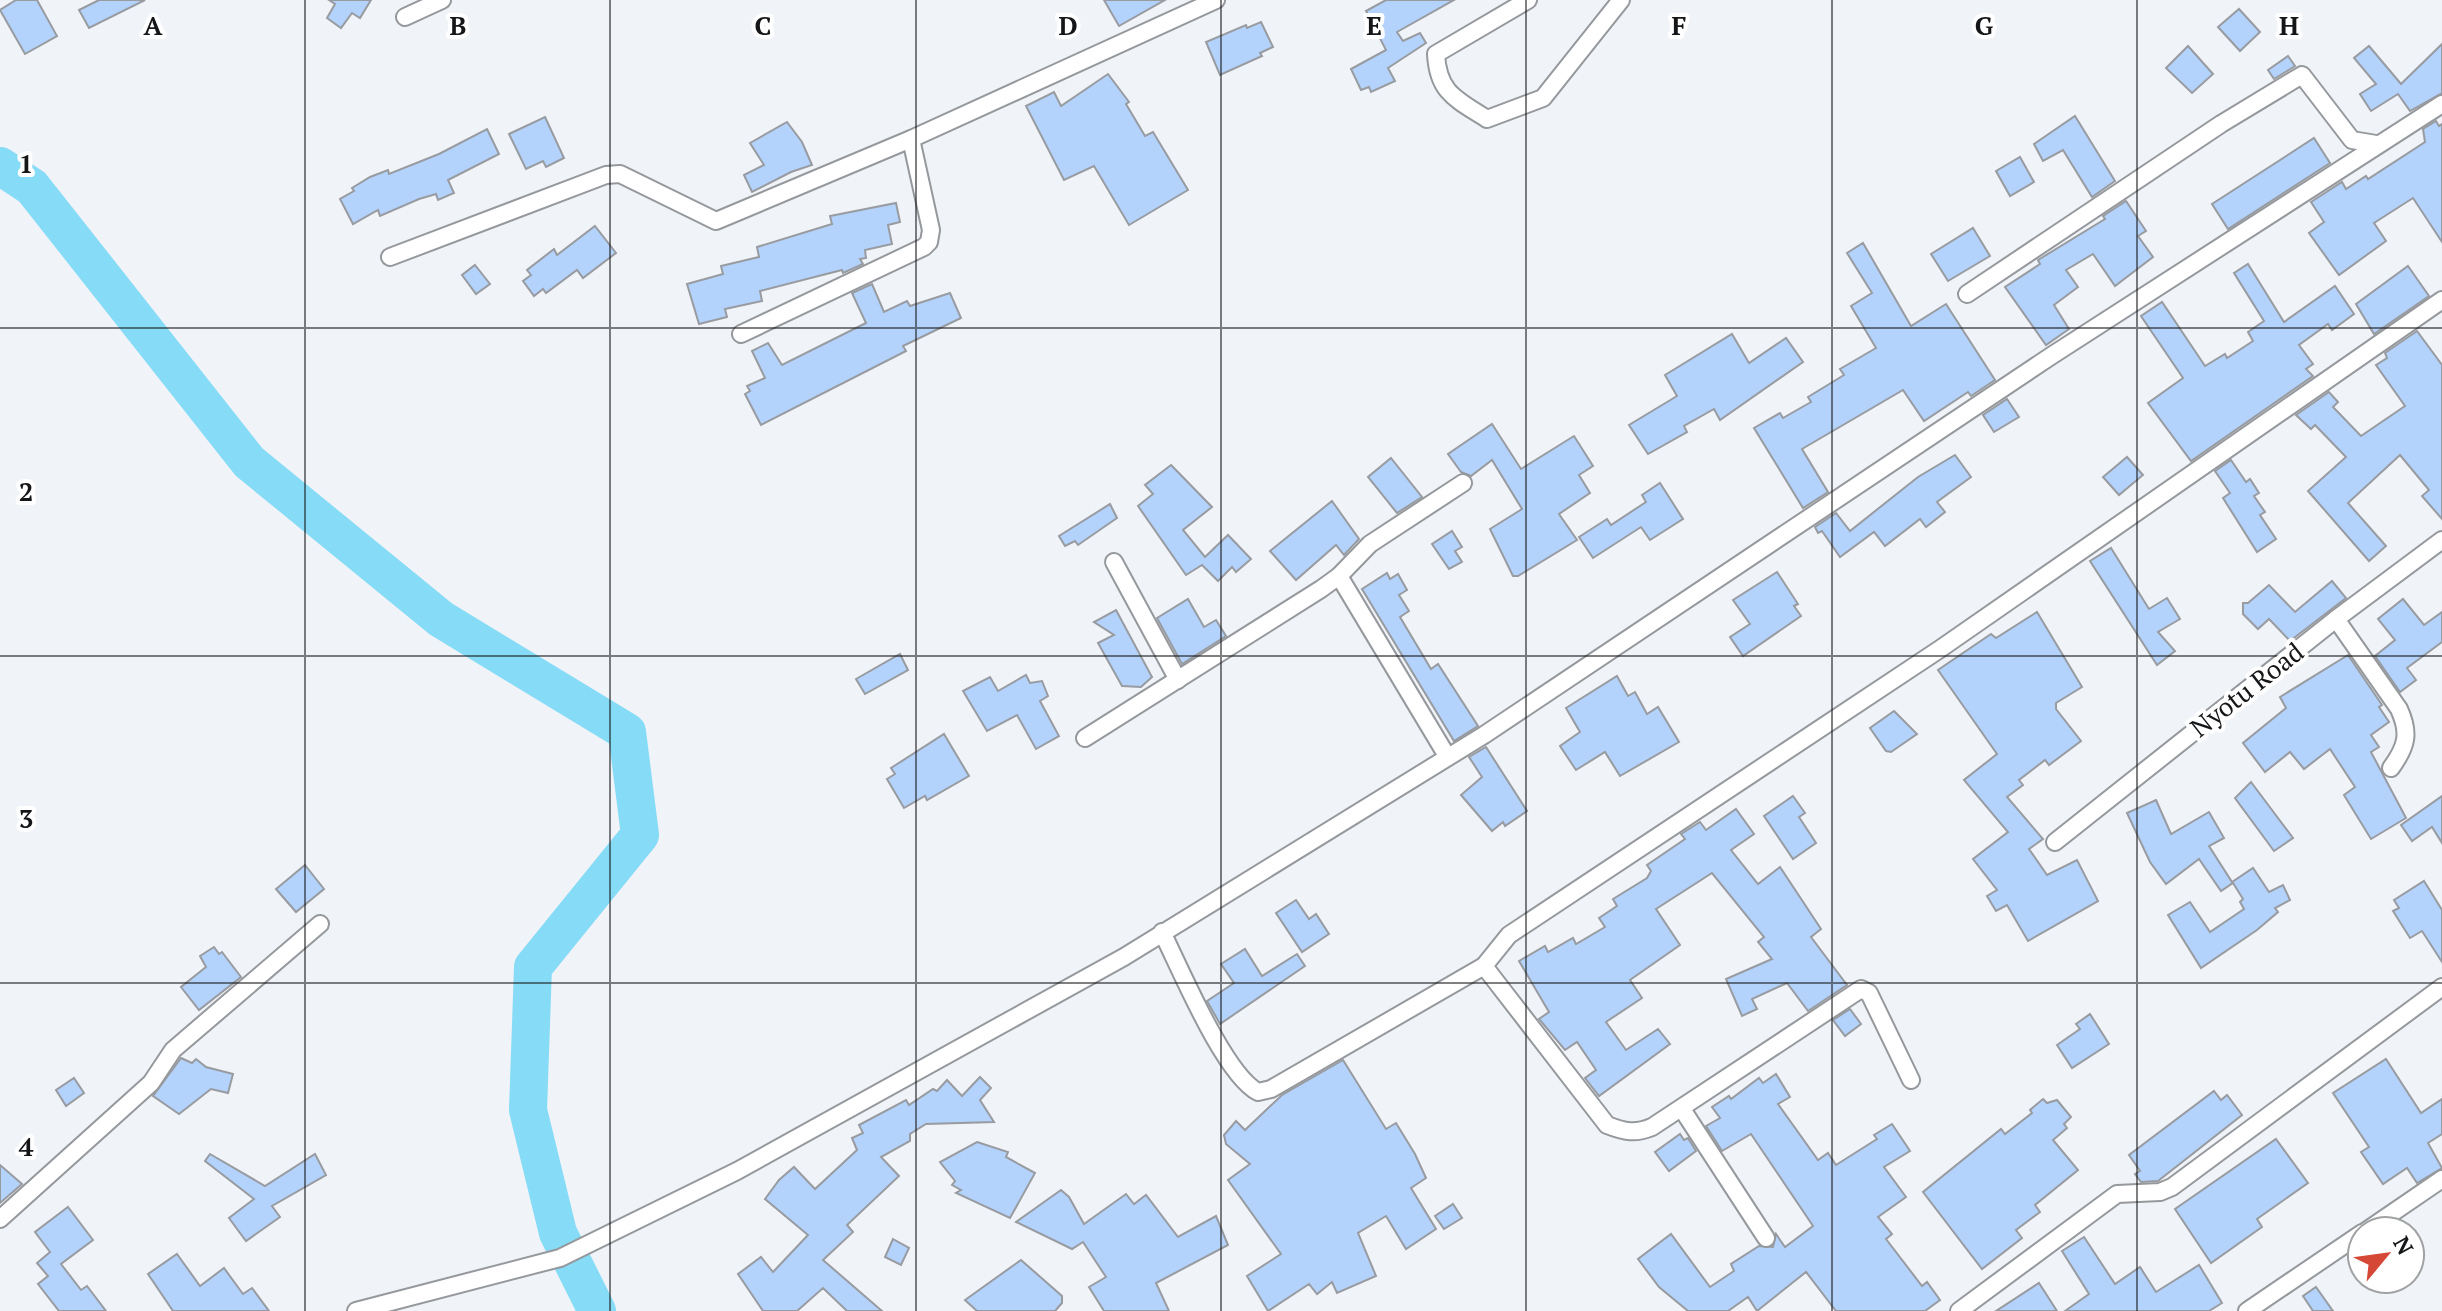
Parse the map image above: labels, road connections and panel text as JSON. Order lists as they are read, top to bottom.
{
  "streets": {
    "street": ["Nyotu Road"]
  },
  "north": "top right",
  "grid": {
    "columns": [
      "A",
      "B",
      "C",
      "D",
      "E",
      "F",
      "G",
      "H"
    ],
    "rows": [
      "1",
      "2",
      "3",
      "4"
    ]
  }
}
